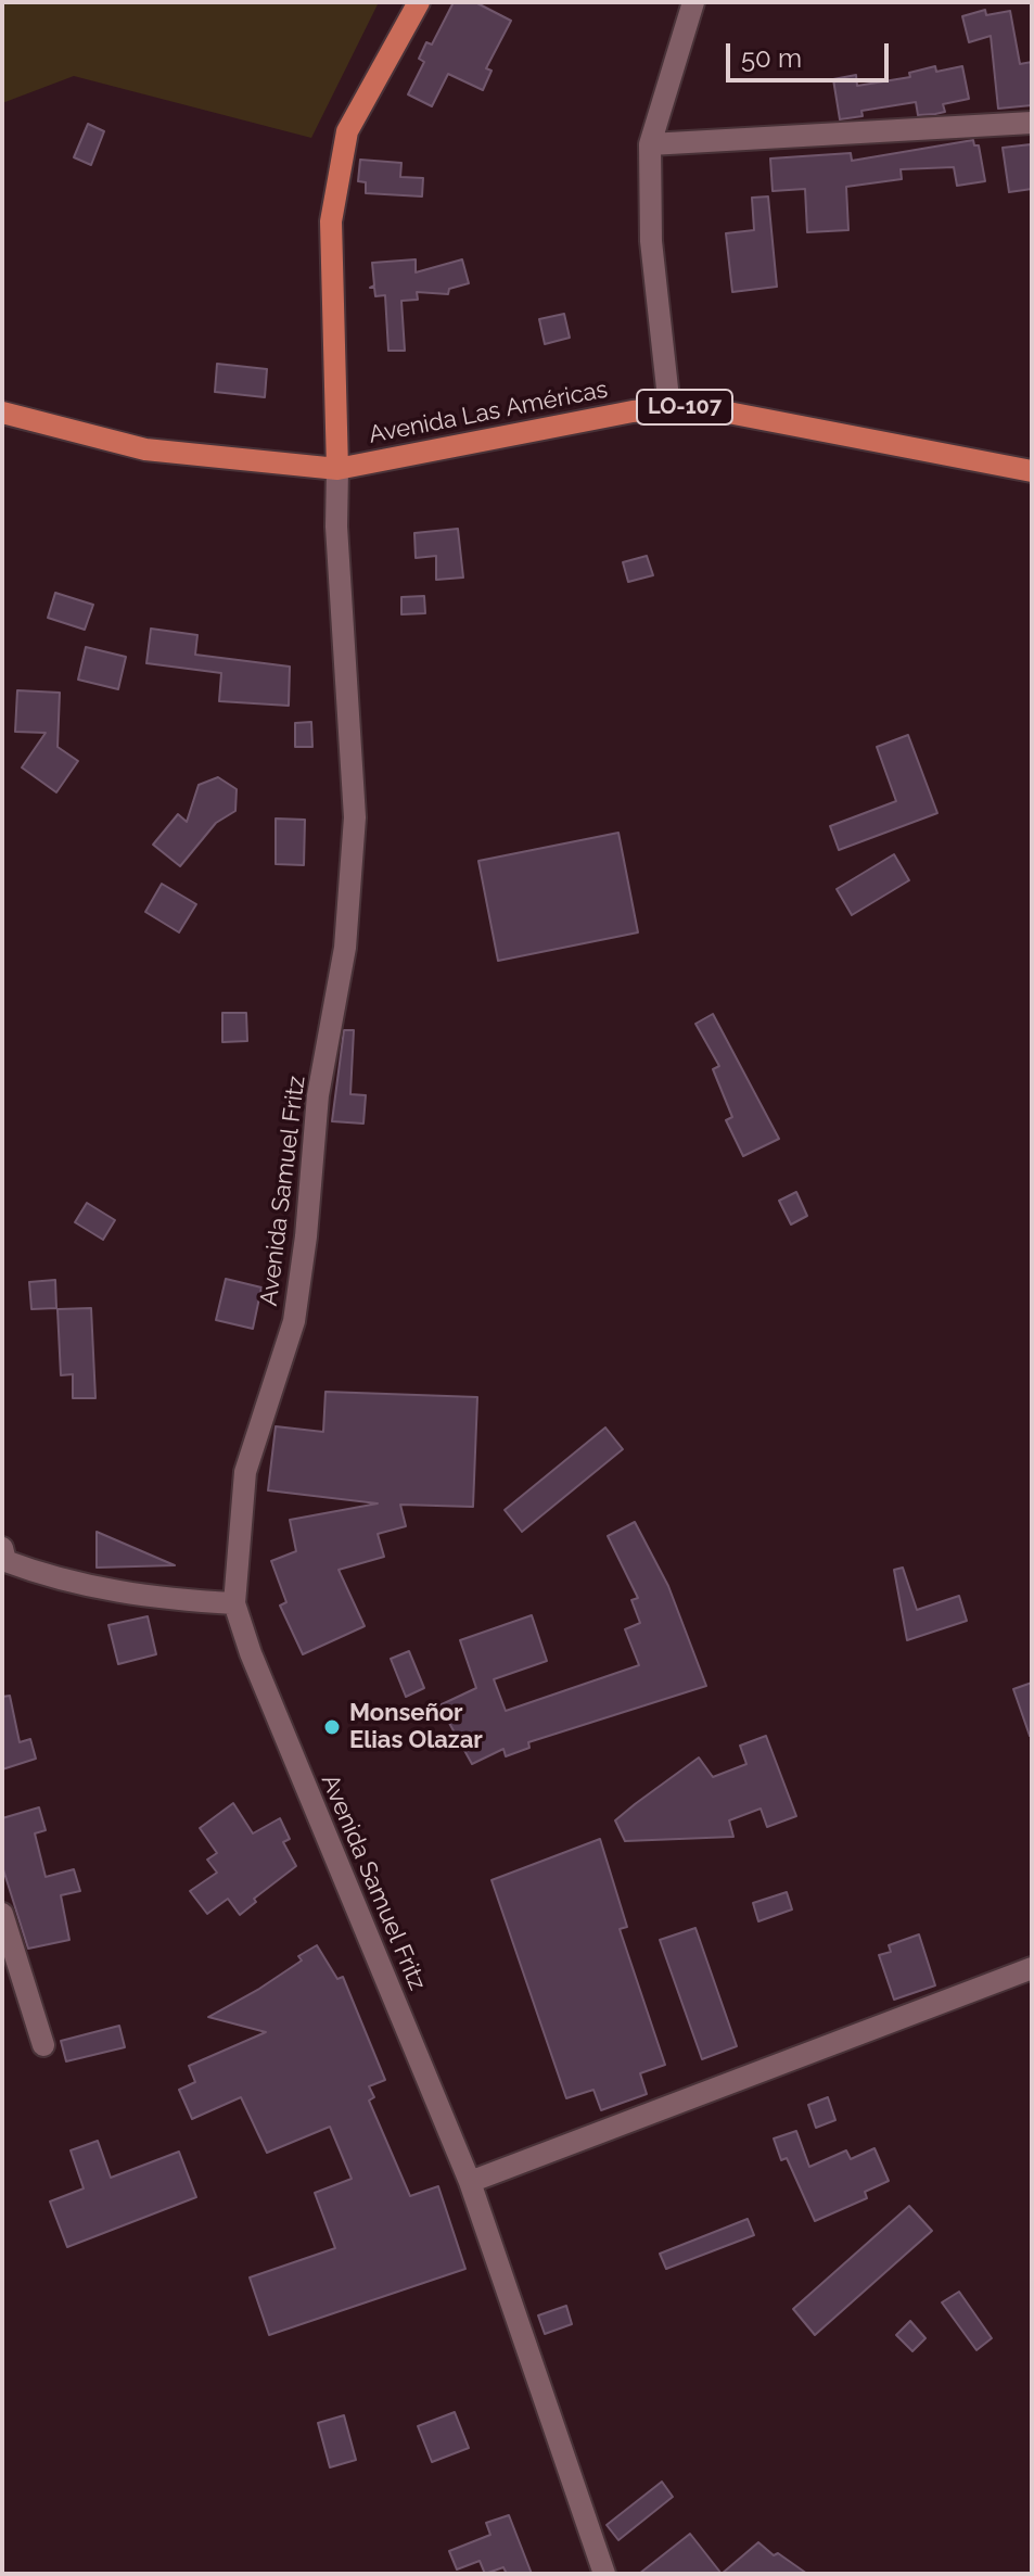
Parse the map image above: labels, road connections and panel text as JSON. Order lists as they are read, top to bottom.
{
  "streets": {
    "main road": ["LO-107", "Avenida Las Américas"],
    "street": ["Avenida Samuel Fritz"]
  },
  "crossings": [
    ["Avenida Las Américas", "Avenida Samuel Fritz"]
  ],
  "places": ["Monseñor Elias Olazar"],
  "scale_bar": "50 m"
}
